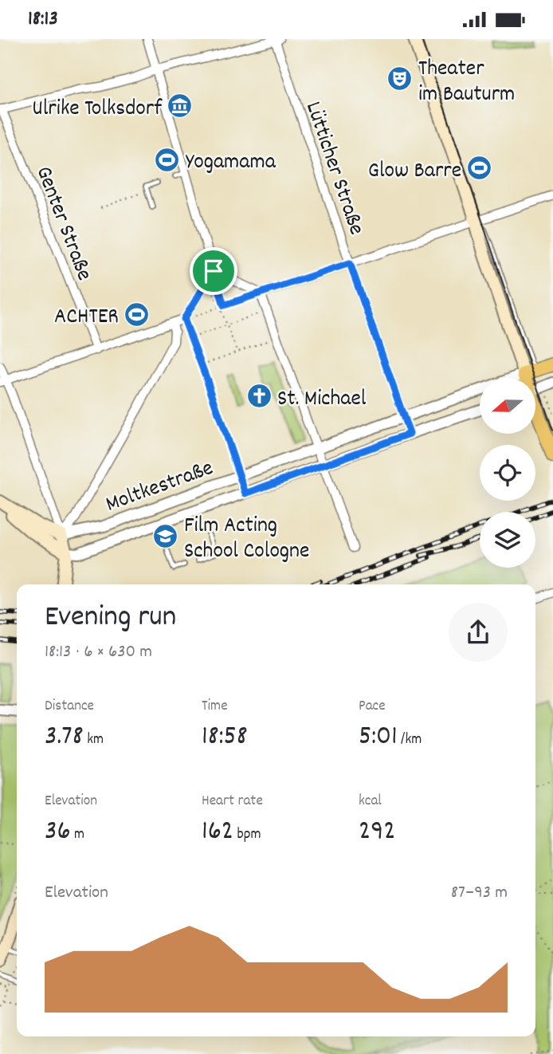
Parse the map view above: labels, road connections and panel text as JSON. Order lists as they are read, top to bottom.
{
  "streets": {
    "main road": ["Moltkestraße"],
    "street": ["Lütticher Straße", "Genter Straße"]
  },
  "crossings": [
    ["Lütticher Straße", "Moltkestraße"]
  ],
  "places": {
    "theatre": ["Theater im Bauturm"],
    "museum": ["Ulrike Tolksdorf"],
    "sports": ["Yogamama", "Glow Barre", "ACHTER"],
    "church": ["St. Michael"],
    "school or university": ["Film Acting School Cologne"]
  },
  "north": "left",
  "page": {
    "status": "18:13",
    "heading": ["Evening run", "18:13 · 6 × 630 m"],
    "stats": [
      ["Distance", "3.78 km"],
      ["Time", "18:58"],
      ["Pace", "5:01 /km"],
      ["Elevation", "36 m"],
      ["Heart rate", "162 bpm"],
      ["kcal", "292"]
    ],
    "chart": ["Elevation", "87–93 m"]
  }
}
